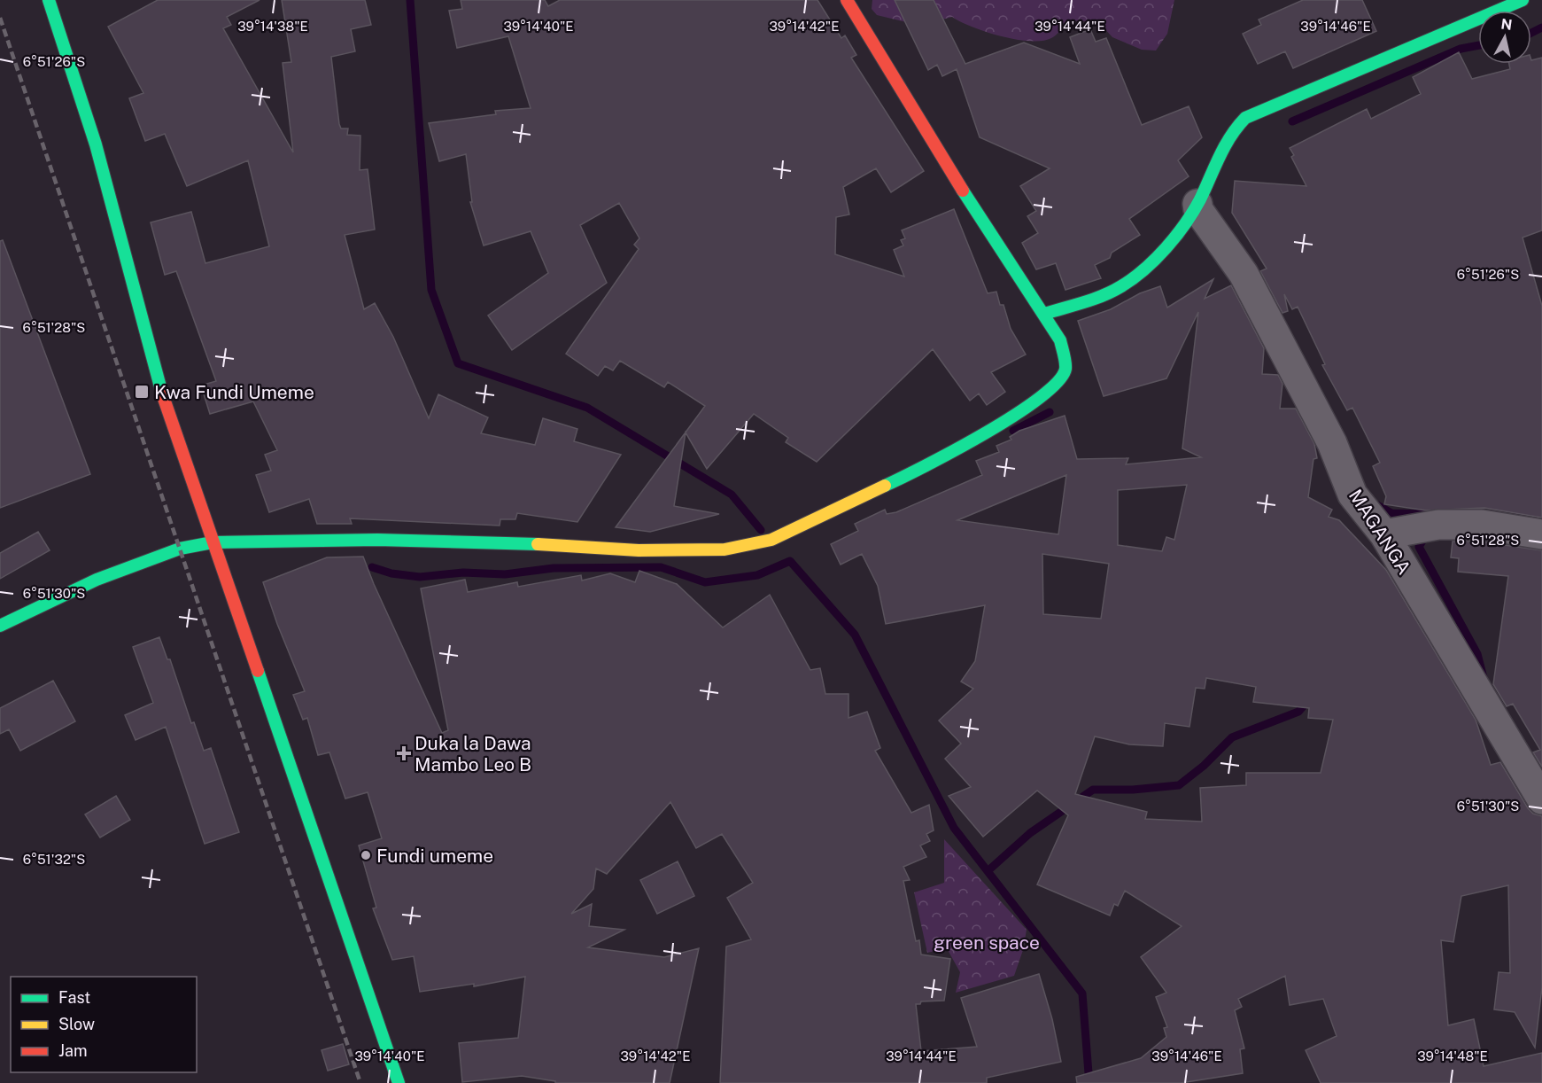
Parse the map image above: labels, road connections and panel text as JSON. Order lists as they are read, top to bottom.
{
  "streets": {
    "street": ["MAGANGA"]
  },
  "parks": ["green space"],
  "places": {
    "transit": ["Kwa Fundi Umeme"],
    "health": ["Duka la Dawa Mambo Leo B"],
    "other": ["Fundi umeme"]
  },
  "legend": ["Fast", "Slow", "Jam"],
  "north": "top",
  "coordinates": [
    "39°14'38\"E",
    "39°14'40\"E",
    "39°14'42\"E",
    "39°14'44\"E",
    "39°14'46\"E",
    "6°51'26\"S",
    "6°51'28\"S",
    "6°51'30\"S",
    "6°51'32\"S",
    "39°14'48\"E"
  ]
}
